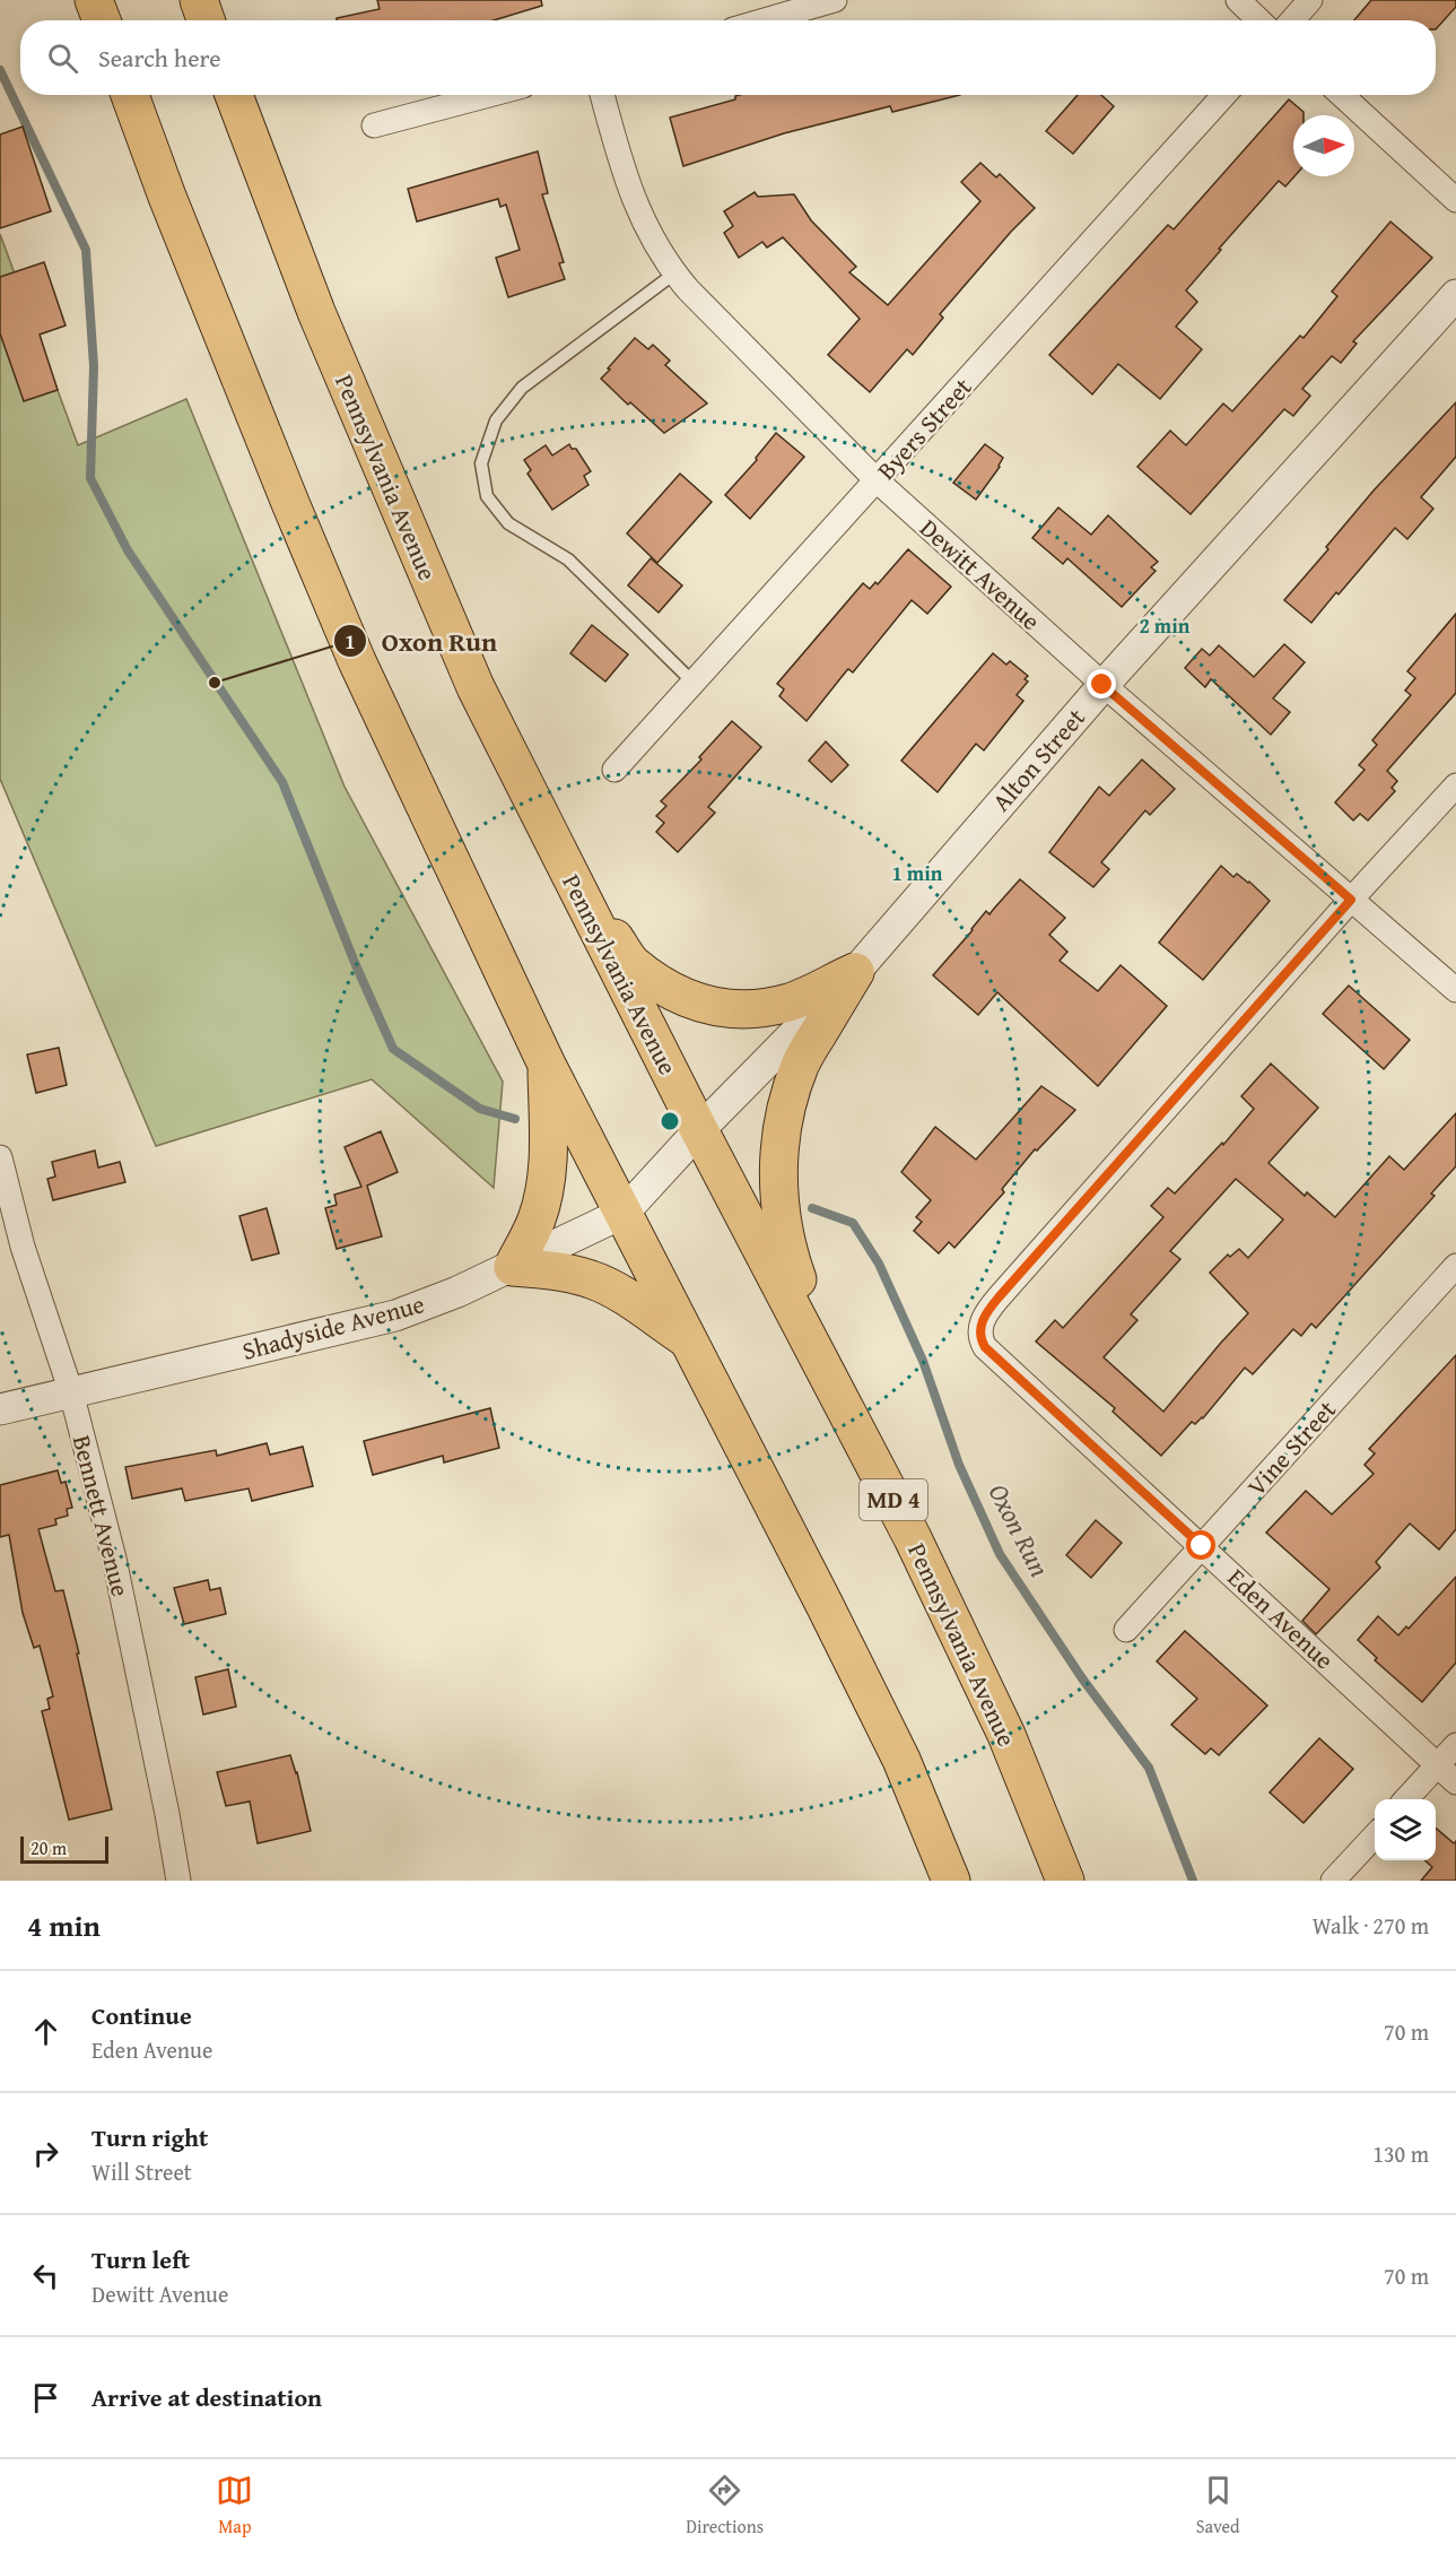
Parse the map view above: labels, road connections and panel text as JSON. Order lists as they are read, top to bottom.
{
  "streets": {
    "highway": ["Pennsylvania Avenue", "MD 4"],
    "street": [
      "Byers Street",
      "Dewitt Avenue",
      "Alton Street",
      "Shadyside Avenue",
      "Vine Street",
      "Bennett Avenue",
      "Eden Avenue"
    ]
  },
  "crossings": [
    ["Byers Street", "Dewitt Avenue"],
    ["Pennsylvania Avenue", "Alton Street"],
    ["Pennsylvania Avenue", "Shadyside Avenue"],
    ["Dewitt Avenue", "Alton Street"],
    ["Dewitt Avenue", "Eden Avenue"],
    ["Alton Street", "Shadyside Avenue"],
    ["Shadyside Avenue", "Bennett Avenue"],
    ["Vine Street", "Eden Avenue"]
  ],
  "water": ["Oxon Run"],
  "places": ["Oxon Run"],
  "scale_bar": "20 m",
  "north": "right",
  "page": {
    "search": "Search here",
    "scale": "20 m",
    "heading": ["4 min", "Walk · 270 m"],
    "list": [
      ["Continue", "Eden Avenue", "70 m"],
      ["Turn right", "Will Street", "130 m"],
      ["Turn left", "Dewitt Avenue", "70 m"],
      "Arrive at destination"
    ],
    "nav": ["Map", "Directions", "Saved"]
  },
  "rings": ["2 min", "1 min"]
}
